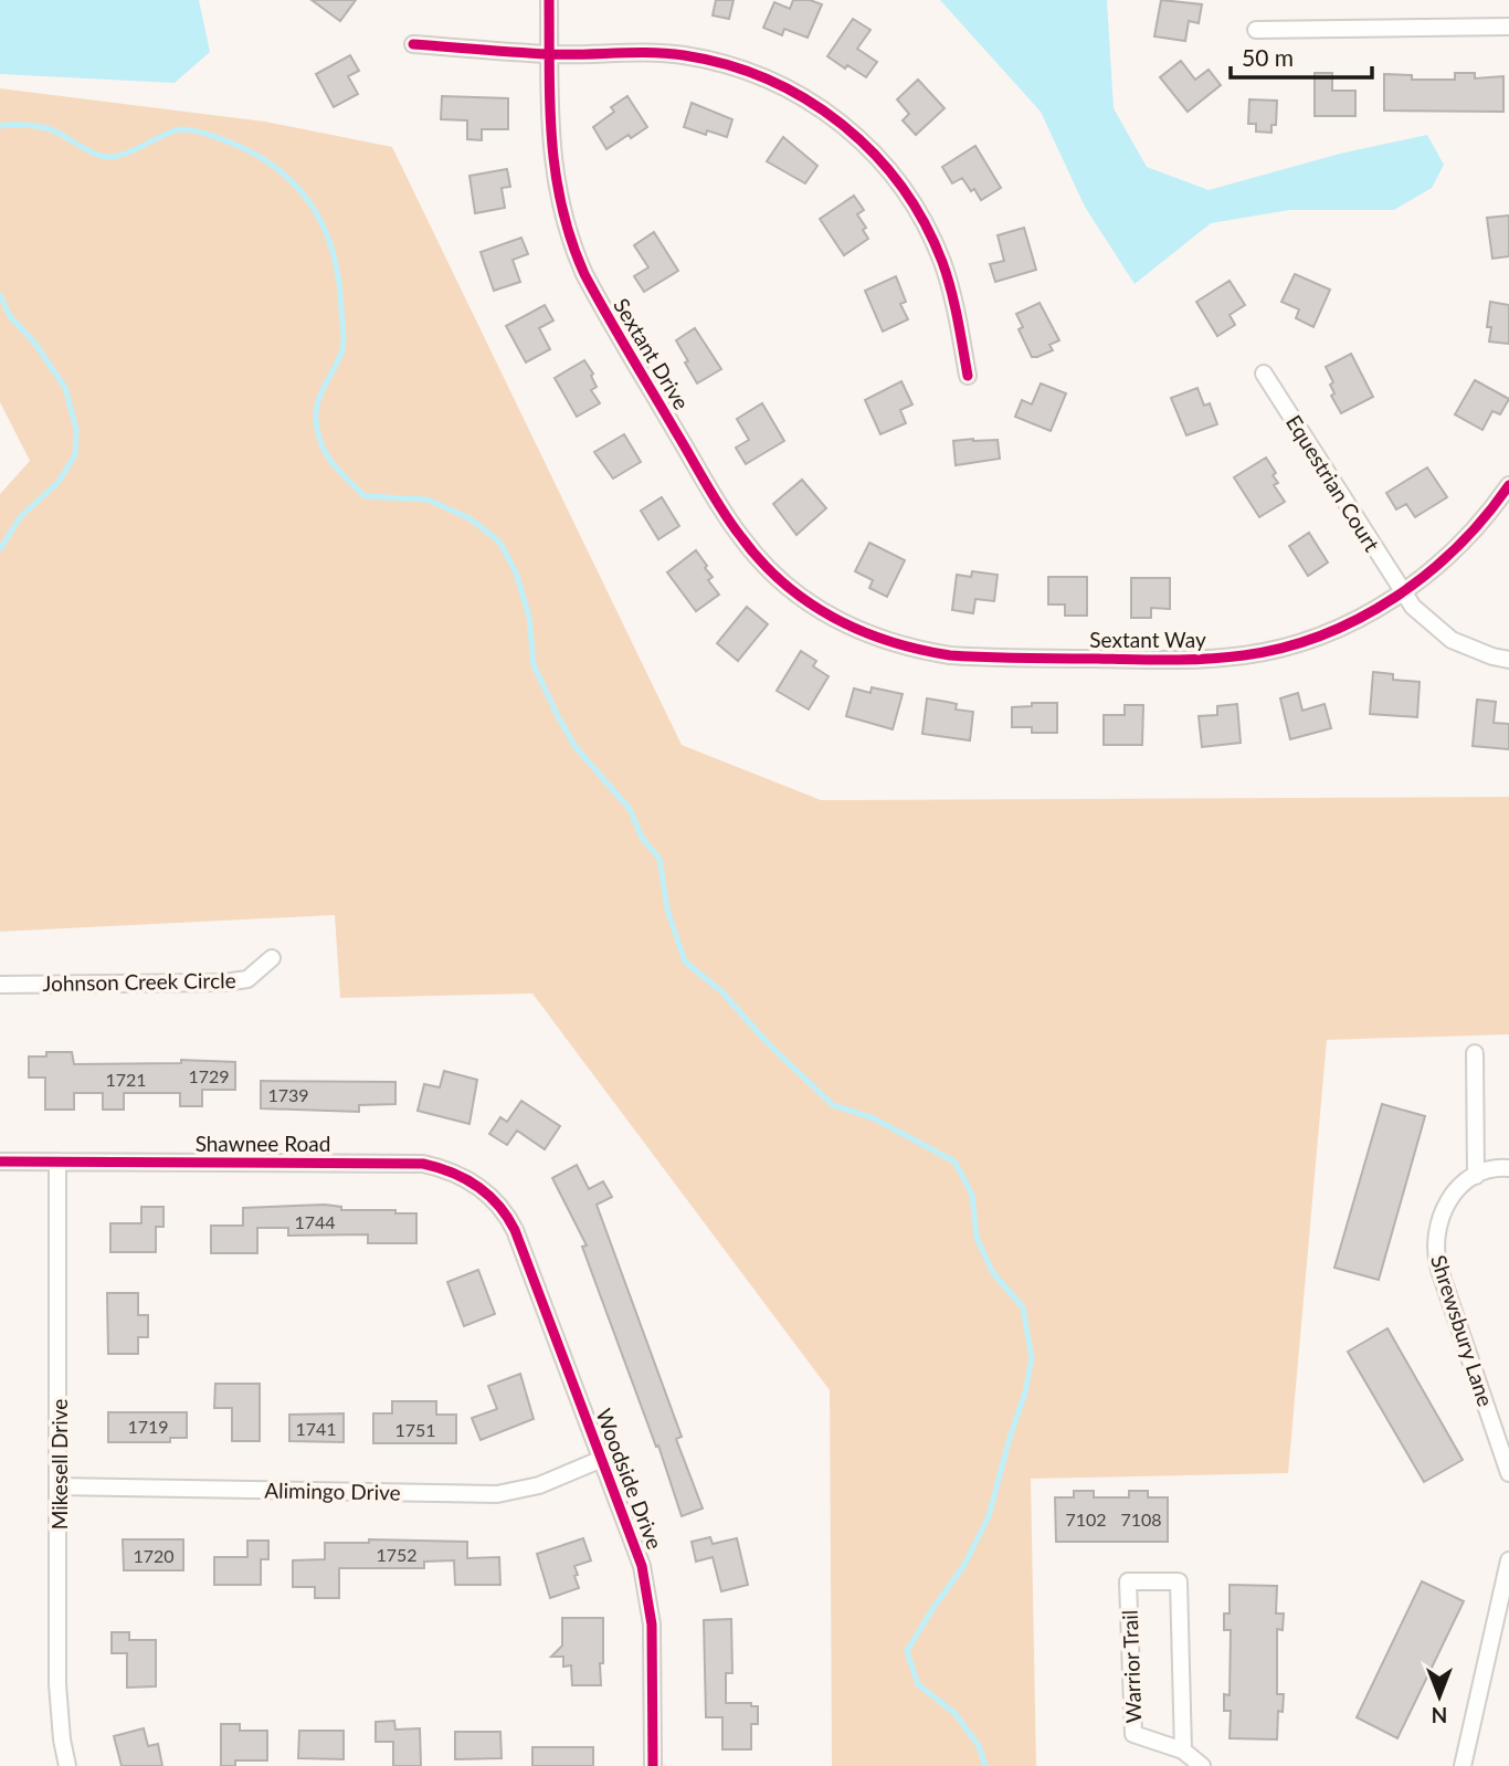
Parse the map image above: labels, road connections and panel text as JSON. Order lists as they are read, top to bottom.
{
  "streets": {
    "street": [
      "Sextant Drive",
      "Equestrian Court",
      "Sextant Way",
      "Johnson Creek Circle",
      "Shawnee Road",
      "Shrewsbury Lane",
      "Mikesell Drive",
      "Woodside Drive",
      "Alimingo Drive",
      "Warrior Trail"
    ]
  },
  "crossings": [
    ["Sextant Drive", "Sextant Way"],
    ["Equestrian Court", "Sextant Way"],
    ["Shawnee Road", "Mikesell Drive"],
    ["Shawnee Road", "Woodside Drive"],
    ["Mikesell Drive", "Alimingo Drive"],
    ["Woodside Drive", "Alimingo Drive"]
  ],
  "house_numbers": [
    "1729",
    "1721",
    "1739",
    "1744",
    "1719",
    "1741",
    "1751",
    "7102",
    "7108",
    "1752",
    "1720"
  ],
  "scale_bar": "50 m",
  "north": "bottom"
}
